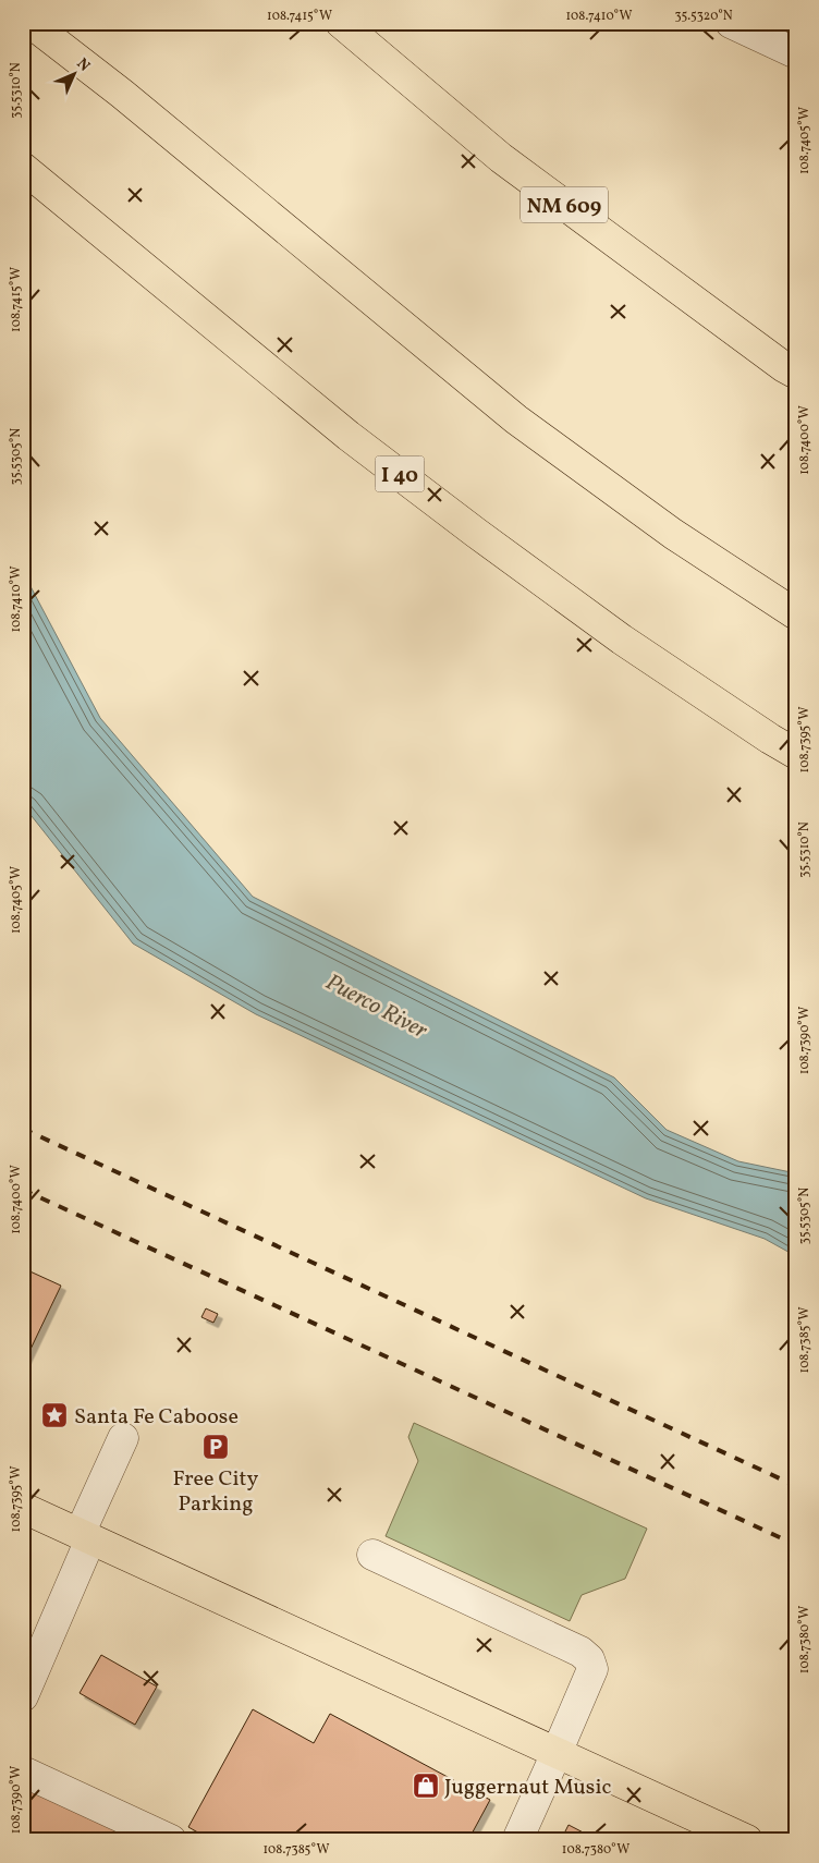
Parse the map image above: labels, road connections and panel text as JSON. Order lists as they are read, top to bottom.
{
  "streets": {
    "main road": ["NM 609", "I 40"]
  },
  "water": ["Puerco River"],
  "places": {
    "place": ["Santa Fe Caboose"],
    "parking": ["Free City Parking"],
    "shop": ["Juggernaut Music"]
  },
  "north": "top right",
  "coordinates": [
    "108.7415°W",
    "108.7410°W",
    "35.5320°N",
    "35.5310°N",
    "108.7405°W",
    "108.7400°W",
    "35.5305°N",
    "108.7395°W",
    "108.7390°W",
    "108.7385°W",
    "108.7380°W"
  ]
}
